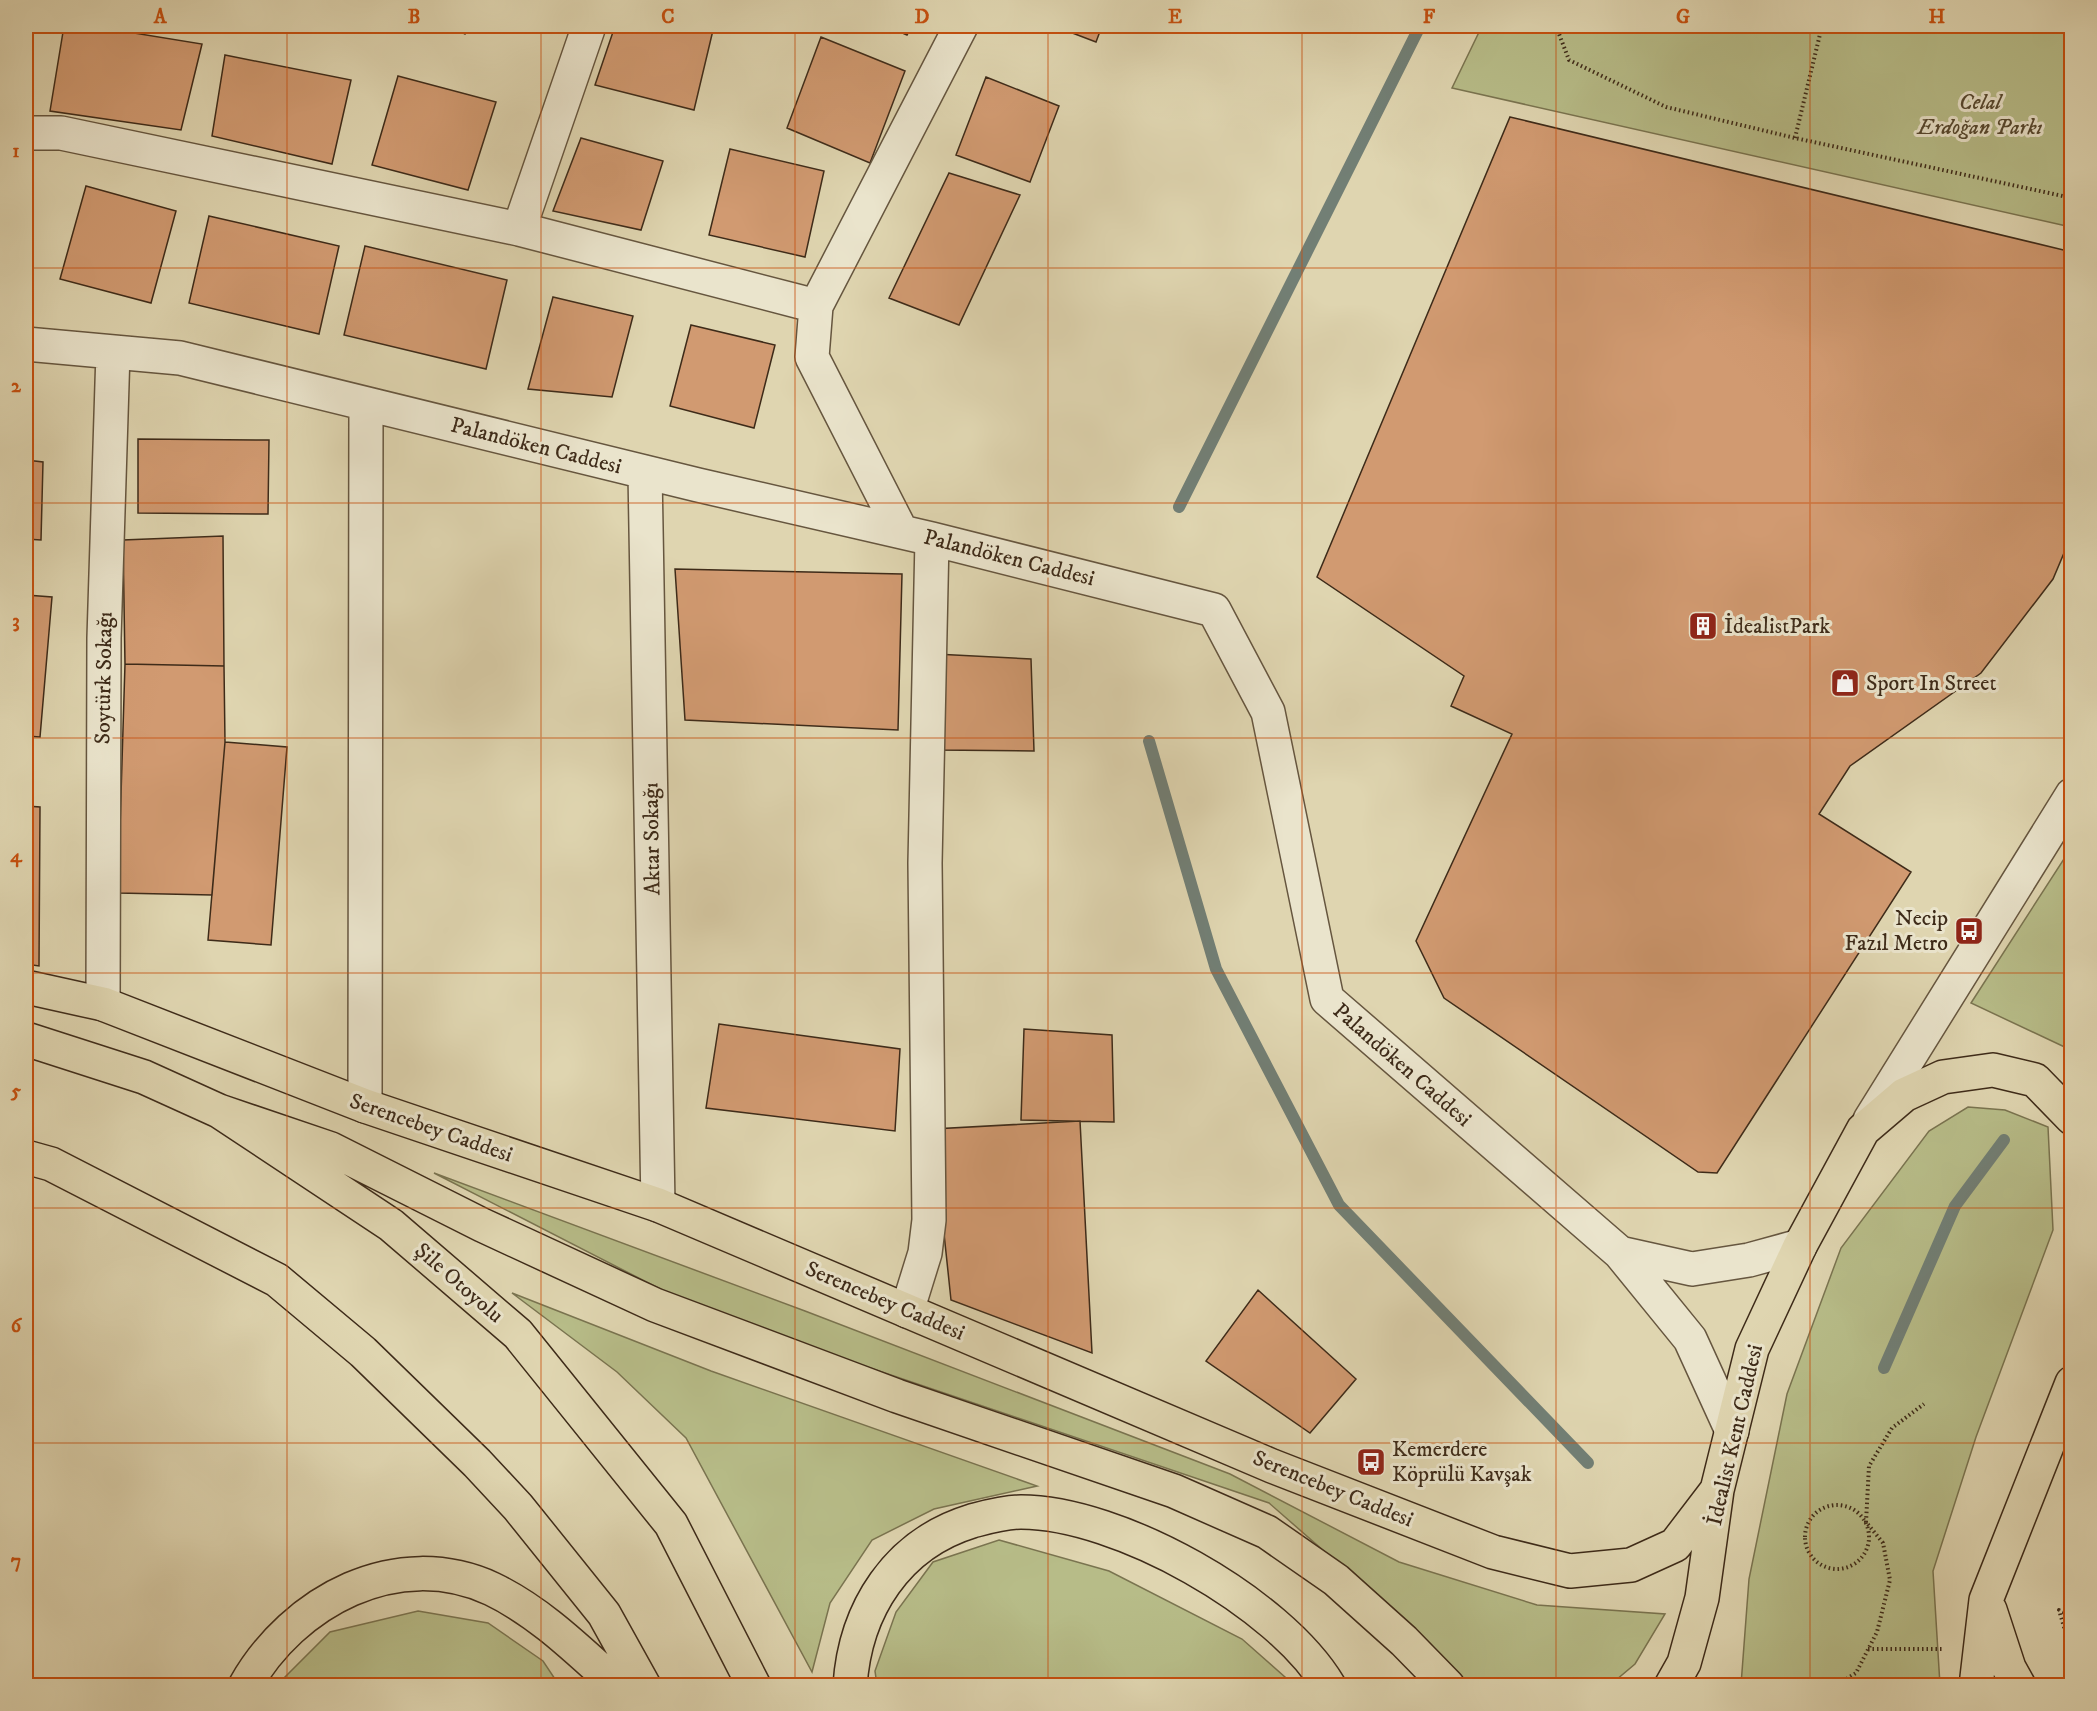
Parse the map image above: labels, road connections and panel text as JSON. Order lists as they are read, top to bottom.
{
  "streets": {
    "main road": ["Serencebey Caddesi", "Şile Otoyolu", "İdealist Kent Caddesi"],
    "street": ["Palandöken Caddesi", "Soytürk Sokağı", "Aktar Sokağı"]
  },
  "crossings": [
    ["Palandöken Caddesi", "Soytürk Sokağı"],
    ["Palandöken Caddesi", "Aktar Sokağı"],
    ["Palandöken Caddesi", "İdealist Kent Caddesi"],
    ["Soytürk Sokağı", "Serencebey Caddesi"],
    ["Aktar Sokağı", "Serencebey Caddesi"],
    ["Serencebey Caddesi", "İdealist Kent Caddesi"]
  ],
  "parks": ["Celal Erdoğan Parkı"],
  "places": {
    "building": ["İdealistPark"],
    "shop": ["Sport In Street"],
    "bus stop": ["Necip Fazıl Metro", "Kemerdere Köprülü Kavşak"]
  },
  "grid": {
    "columns": [
      "A",
      "B",
      "C",
      "D",
      "E",
      "F",
      "G",
      "H"
    ],
    "rows": [
      "1",
      "2",
      "3",
      "4",
      "5",
      "6",
      "7"
    ]
  }
}
